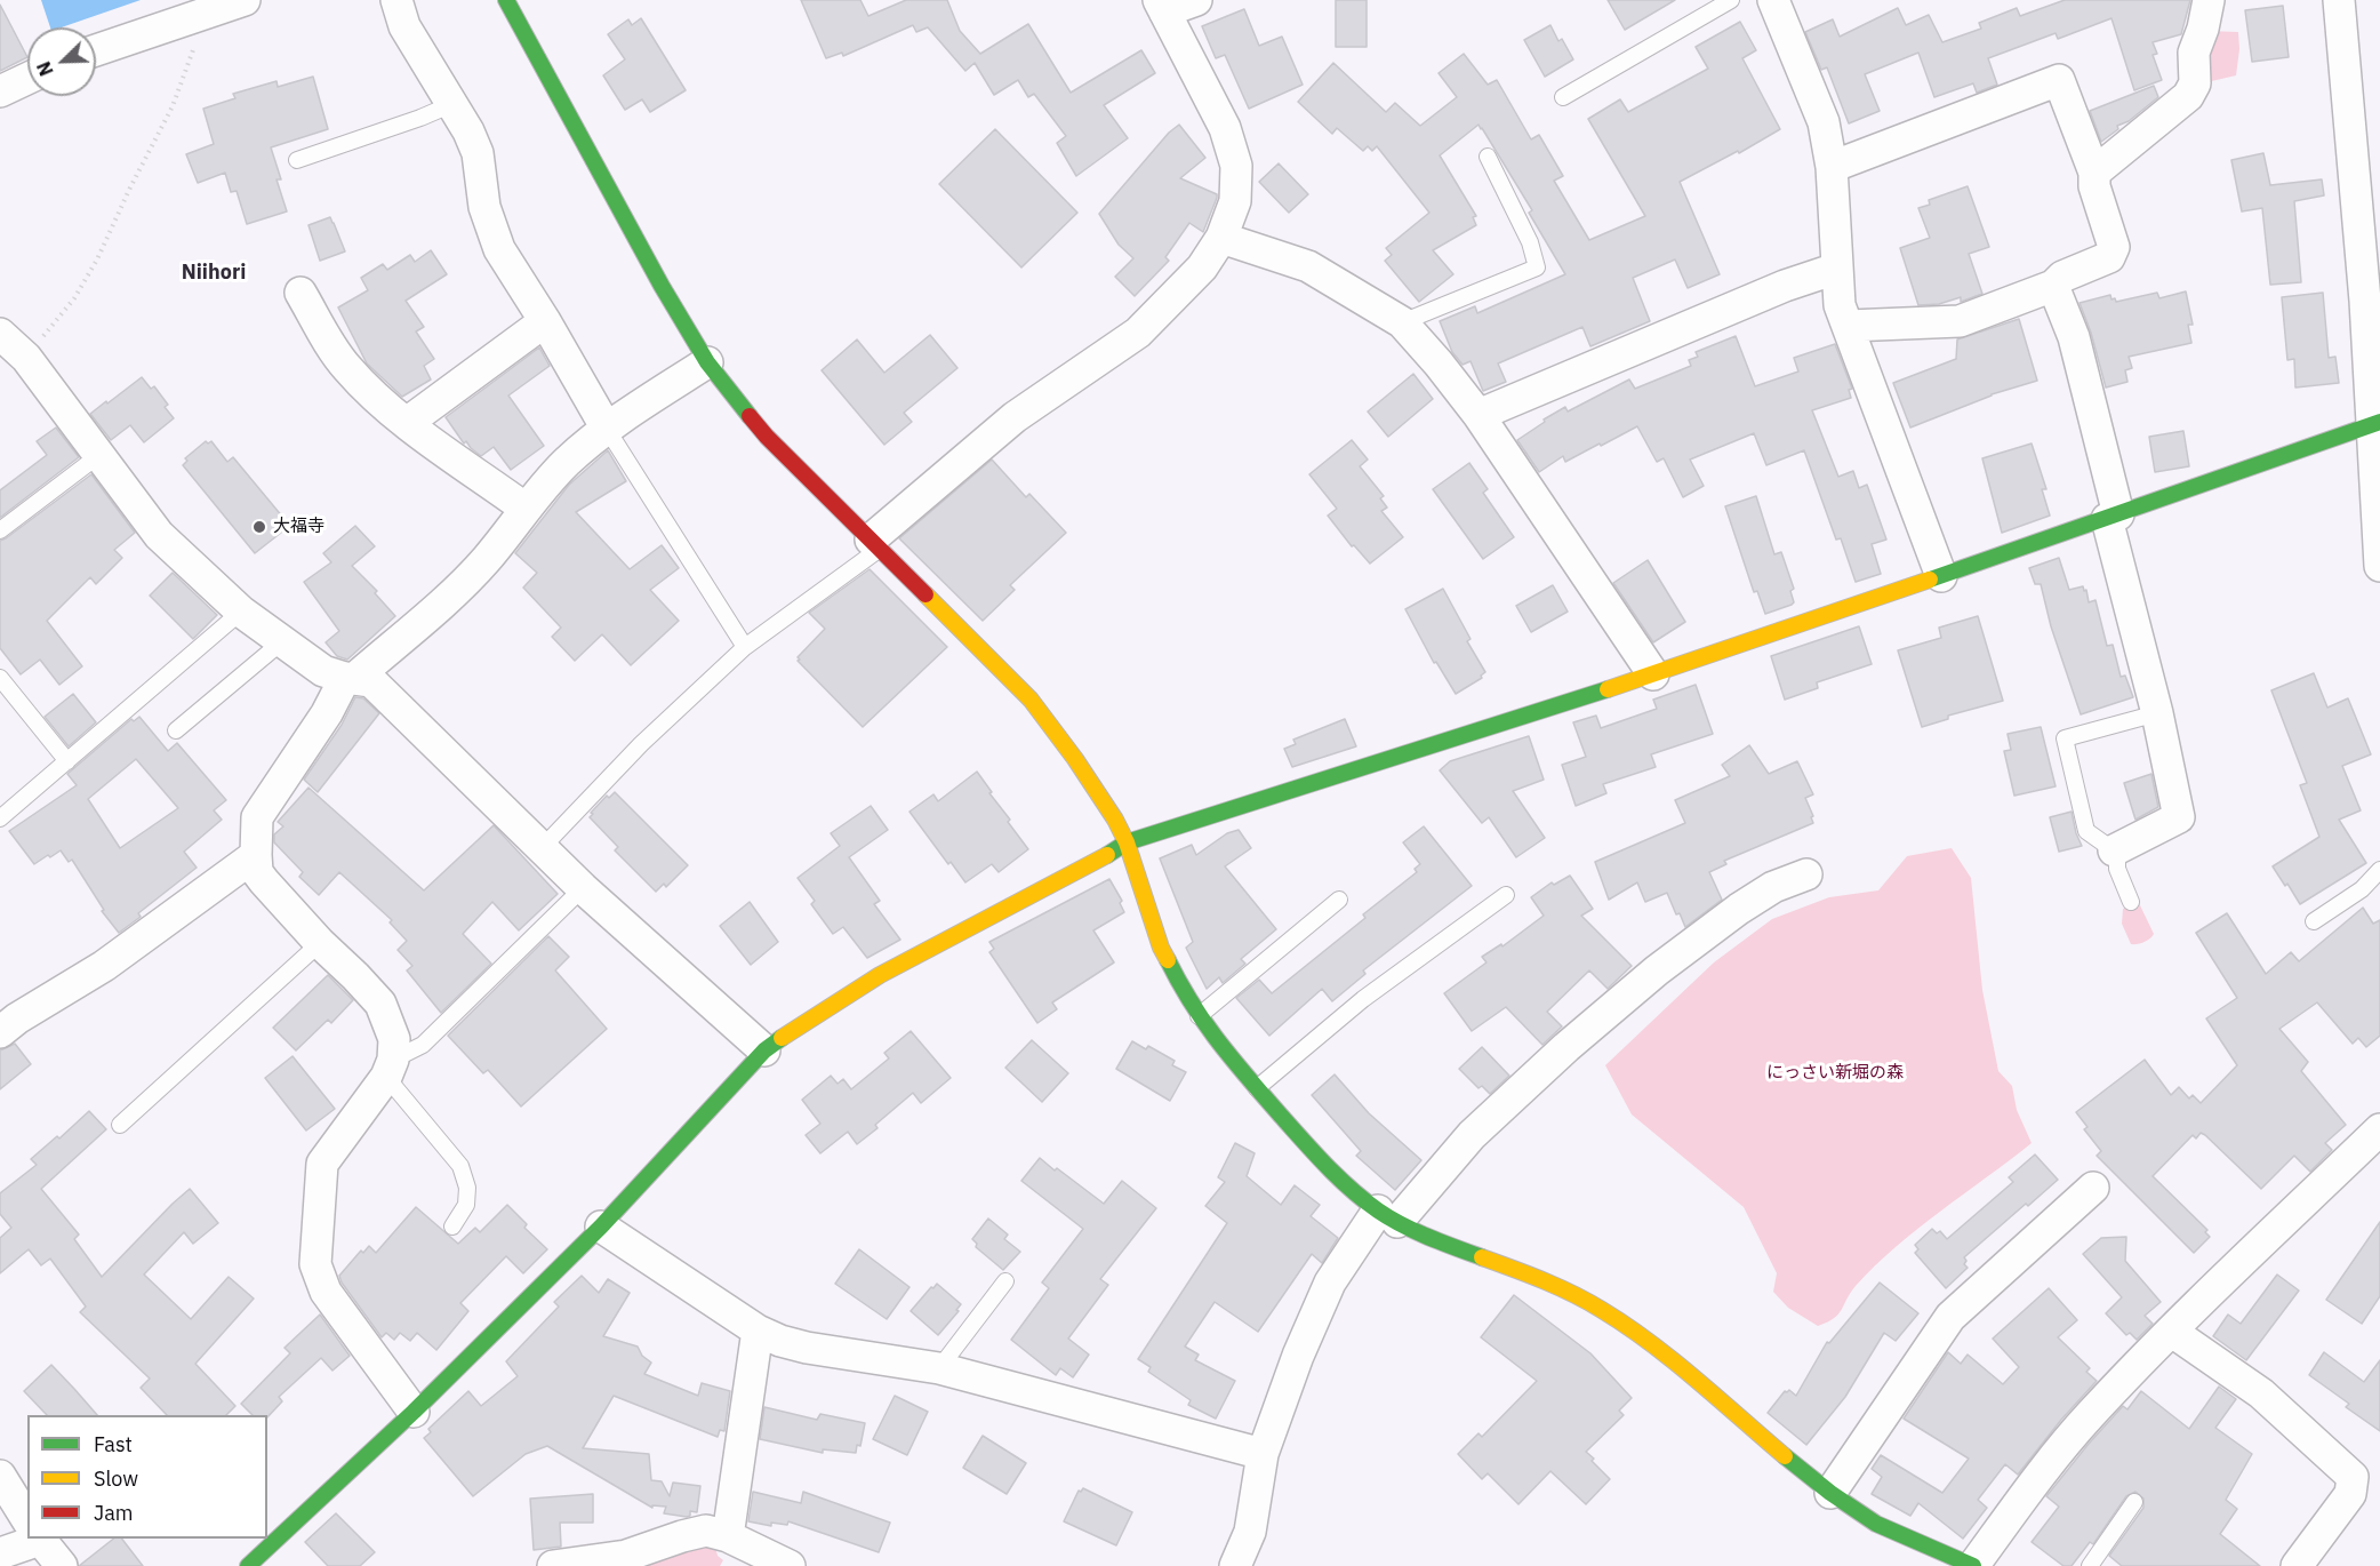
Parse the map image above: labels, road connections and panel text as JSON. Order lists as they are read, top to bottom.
{
  "districts": ["Niihori"],
  "parks": ["にっさい新堀の森"],
  "places": ["大福寺"],
  "legend": ["Fast", "Slow", "Jam"],
  "north": "bottom left"
}
